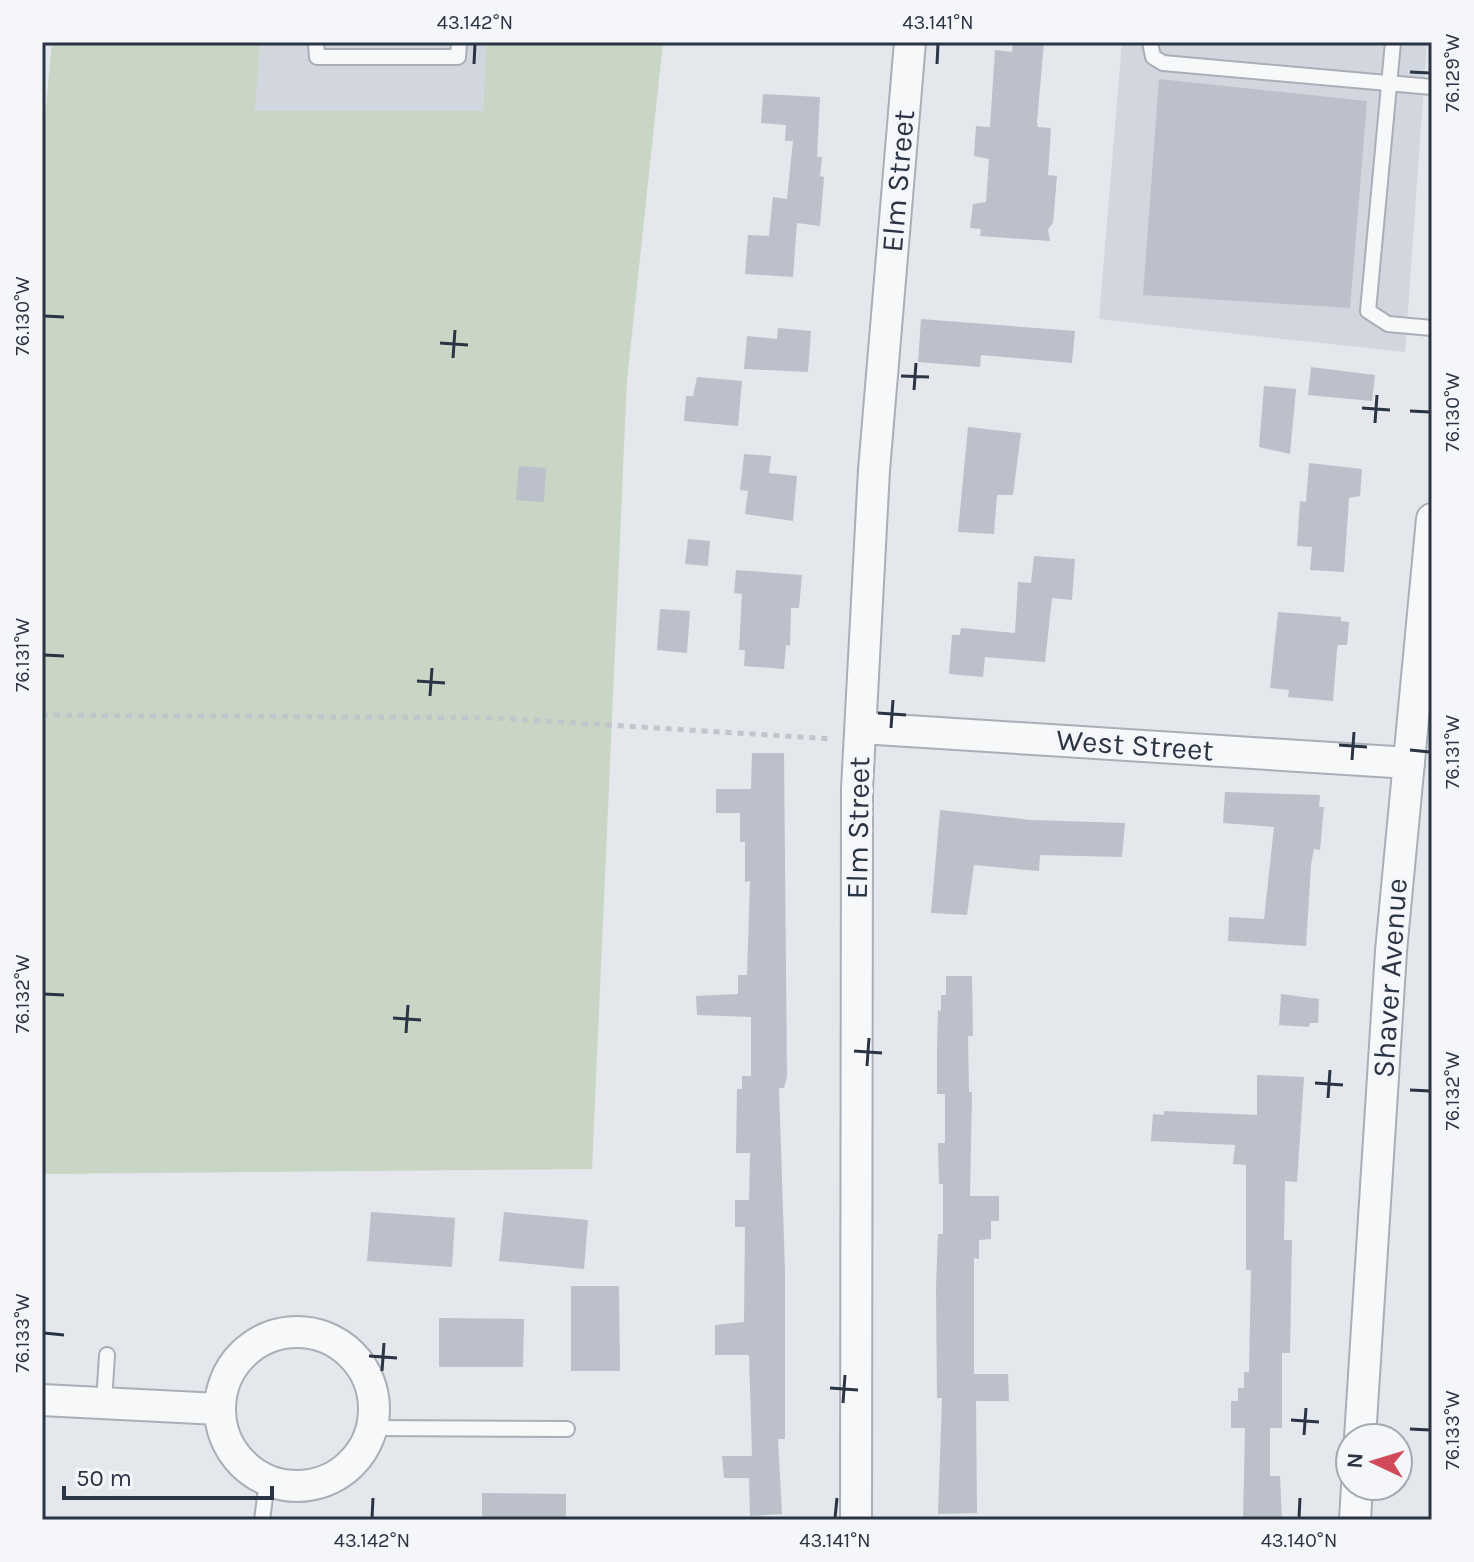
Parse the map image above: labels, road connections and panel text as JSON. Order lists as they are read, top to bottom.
{
  "streets": {
    "street": ["Elm Street", "West Street", "Shaver Avenue"]
  },
  "crossings": [
    ["Elm Street", "West Street"],
    ["West Street", "Shaver Avenue"]
  ],
  "scale_bar": "50 m",
  "north": "left",
  "coordinates": [
    "43.142°N",
    "43.141°N",
    "76.129°W",
    "76.130°W",
    "76.131°W",
    "76.132°W",
    "76.133°W",
    "43.140°N"
  ]
}
